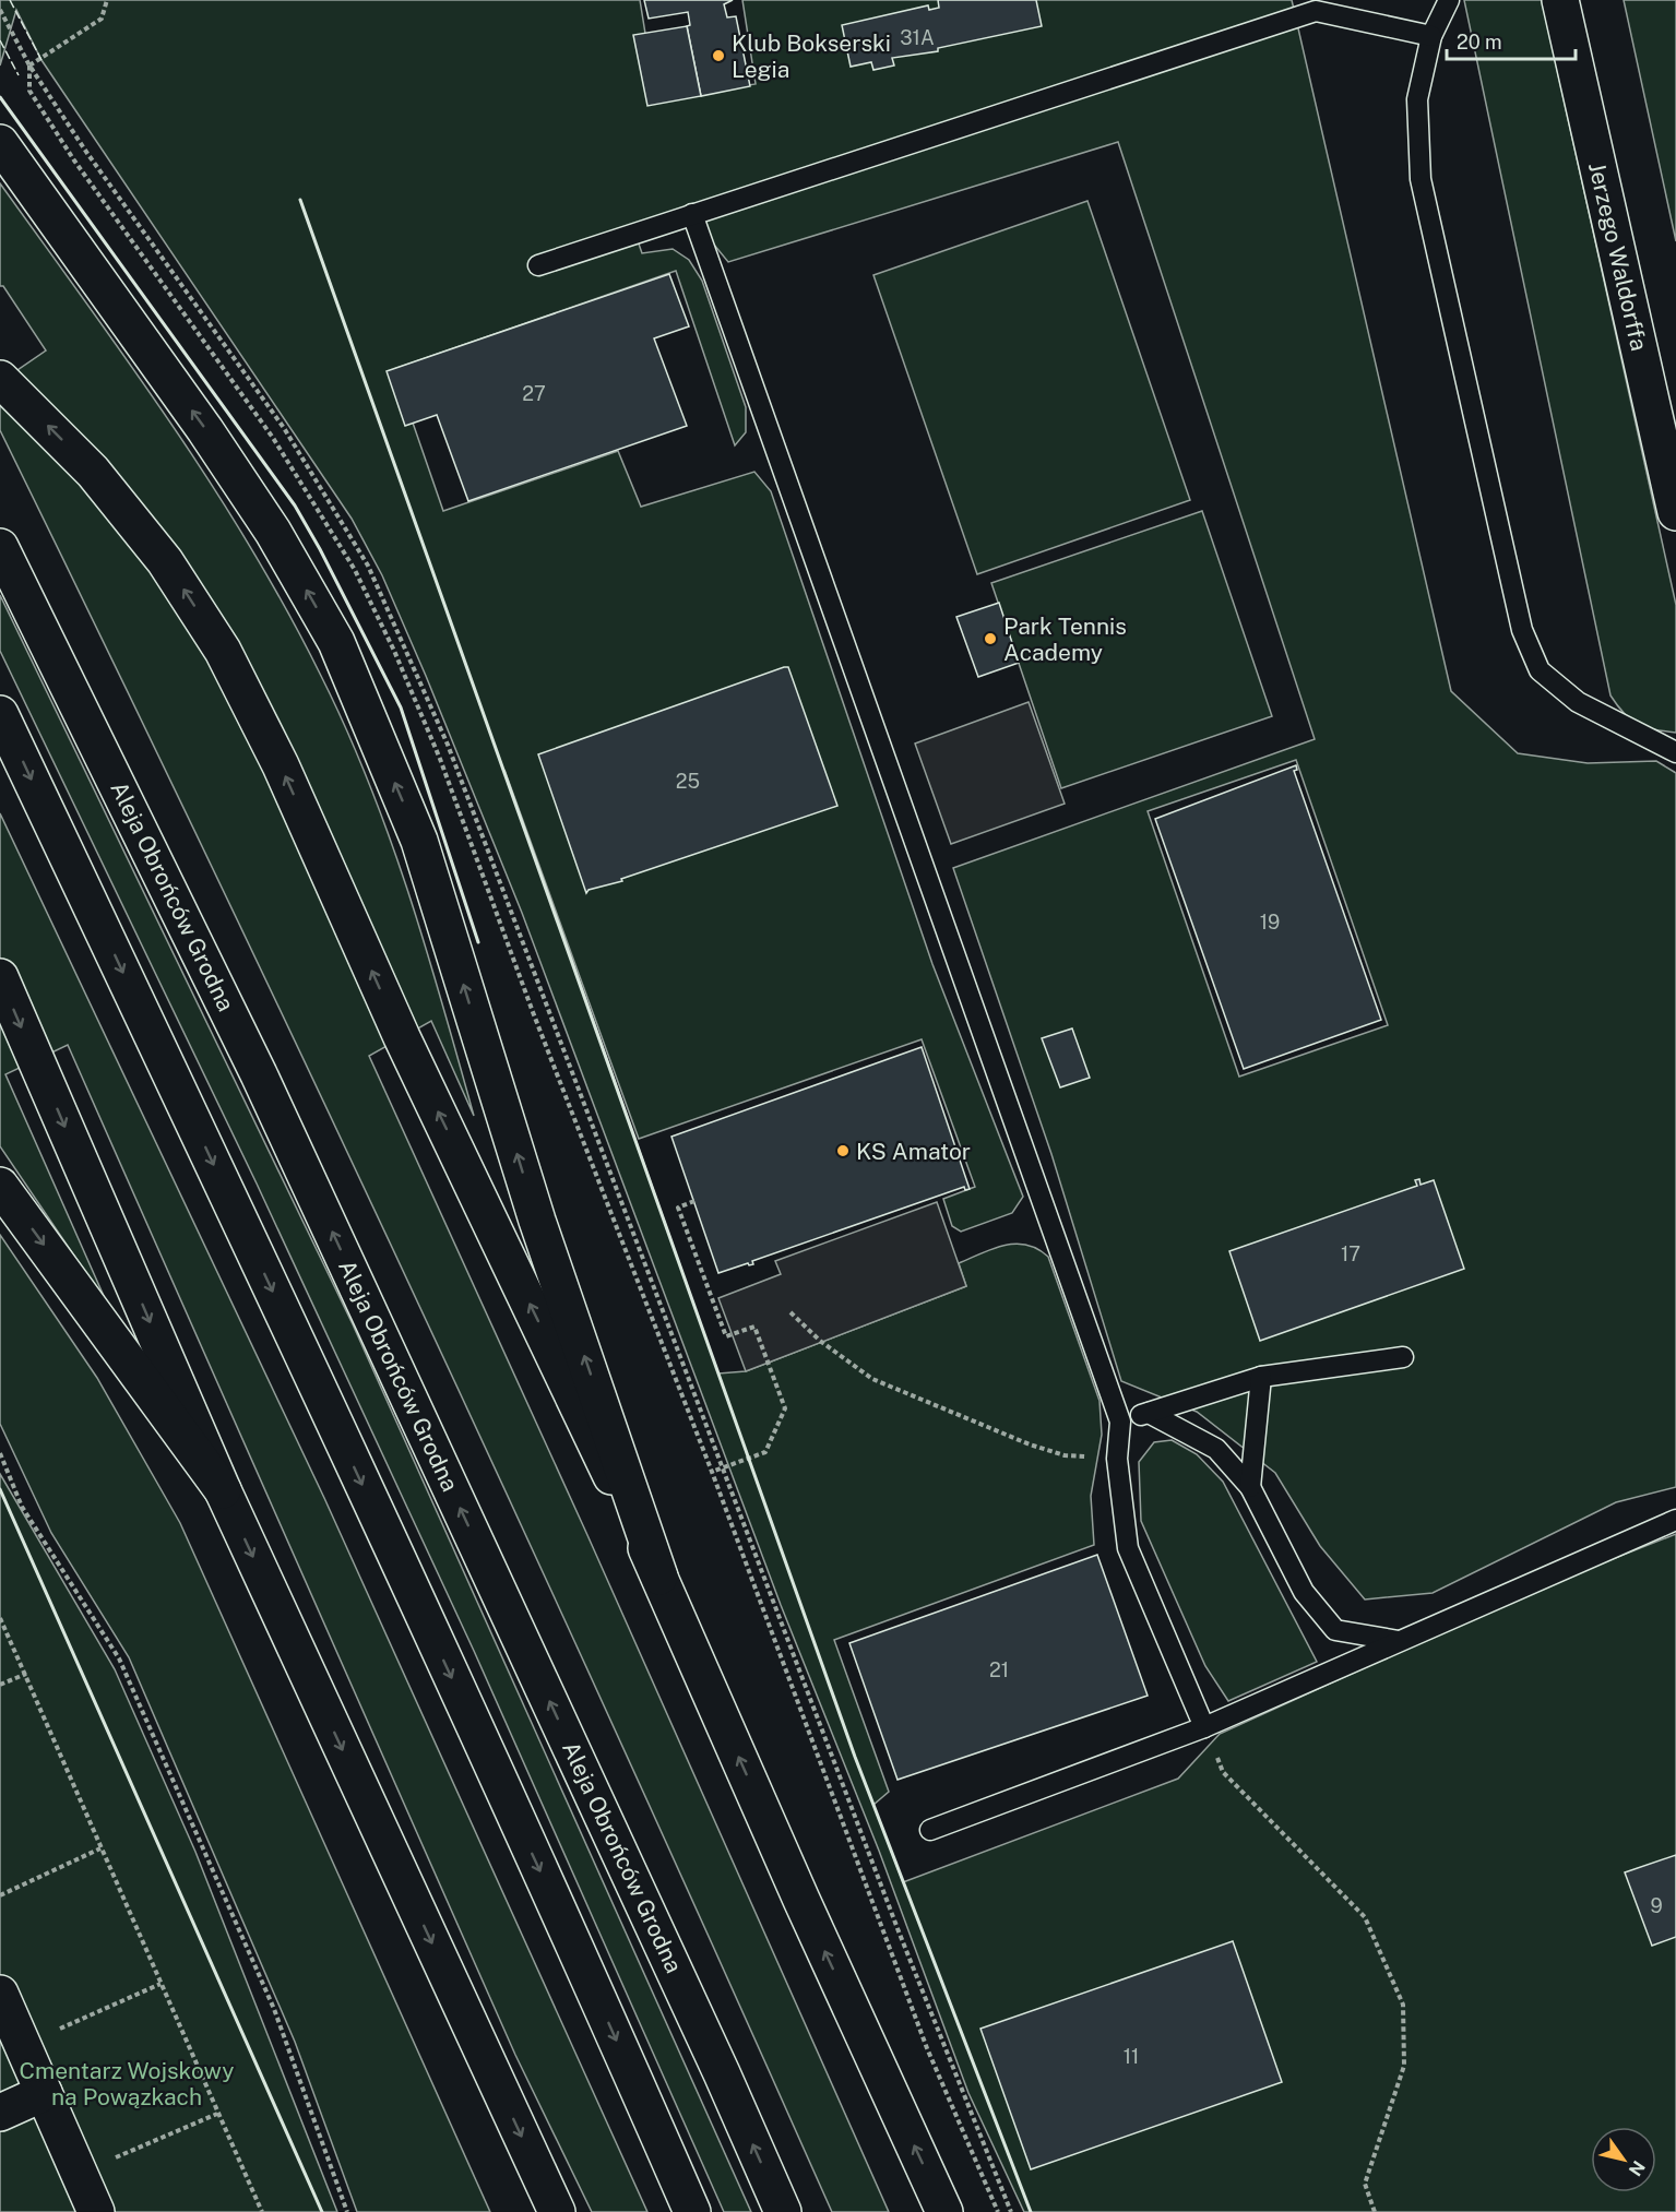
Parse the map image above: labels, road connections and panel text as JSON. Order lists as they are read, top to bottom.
{
  "streets": {
    "main road": ["Jerzego Waldorffa", "Aleja Obrońców Grodna"]
  },
  "parks": ["Cmentarz Wojskowy na Powązkach"],
  "places": ["Klub Bokserski Legia", "Park Tennis Academy", "KS Amator"],
  "house_numbers": [
    "31A",
    "27",
    "25",
    "19",
    "17",
    "21",
    "9",
    "11"
  ],
  "scale_bar": "20 m",
  "north": "bottom right"
}
